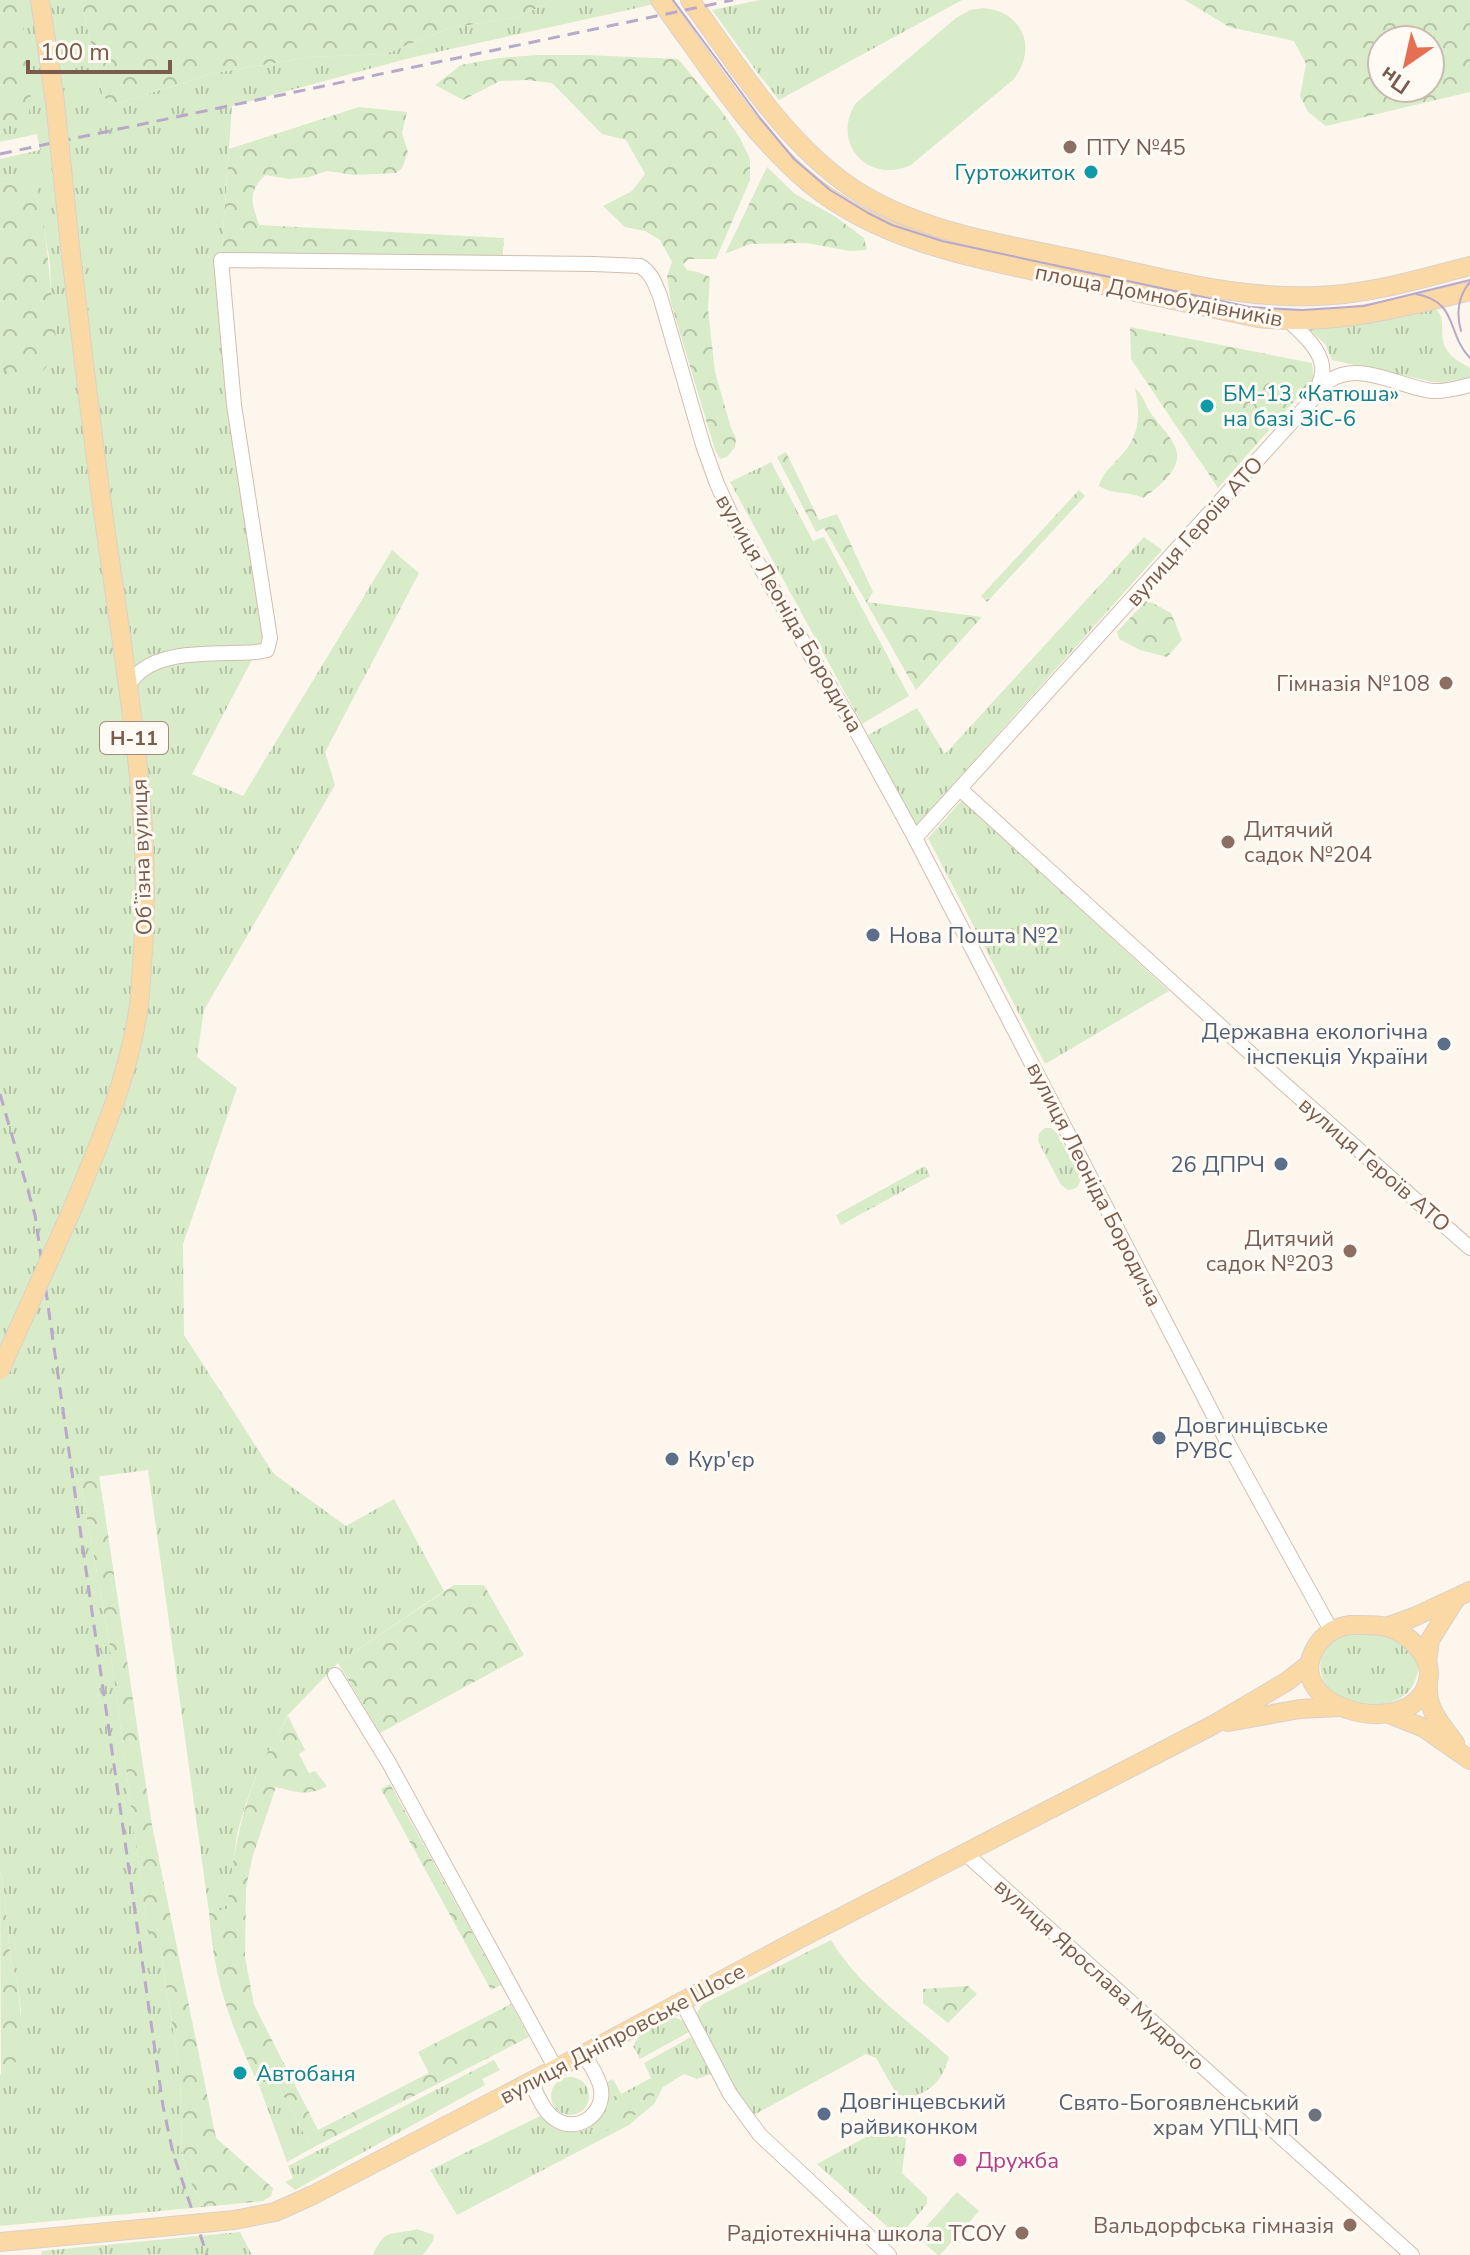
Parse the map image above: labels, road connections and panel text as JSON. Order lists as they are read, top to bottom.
{
  "streets": {
    "main road": [
      "площа Домнобудівників",
      "Н-11",
      "Обʼїзна вулиця",
      "вулиця Дніпровське Шосе"
    ],
    "street": ["вулиця Героїв АТО", "вулиця Леоніда Бородича", "вулиця Ярослава Мудрого"]
  },
  "crossings": [
    ["вулиця Героїв АТО", "вулиця Леоніда Бородича"],
    ["вулиця Леоніда Бородича", "Обʼїзна вулиця"],
    ["вулиця Ярослава Мудрого", "вулиця Дніпровське Шосе"]
  ],
  "places": [
    "ПТУ №45",
    "Гуртожиток",
    "БМ-13 «Катюша» на базі ЗіС-6",
    "Гімназія №108",
    "Дитячий садок №204",
    "Нова Пошта №2",
    "Державна екологічна інспекція України",
    "26 ДПРЧ",
    "Дитячий садок №203",
    "Довгинцівське РУВС",
    "Кур'єр",
    "Автобаня",
    "Довгінцевський райвиконком",
    "Свято-Богоявленський храм УПЦ МП",
    "Дружба",
    "Вальдорфська гімназія",
    "Радіотехнічна школа ТСОУ"
  ],
  "scale_bar": "100 m",
  "north": "bottom left"
}
